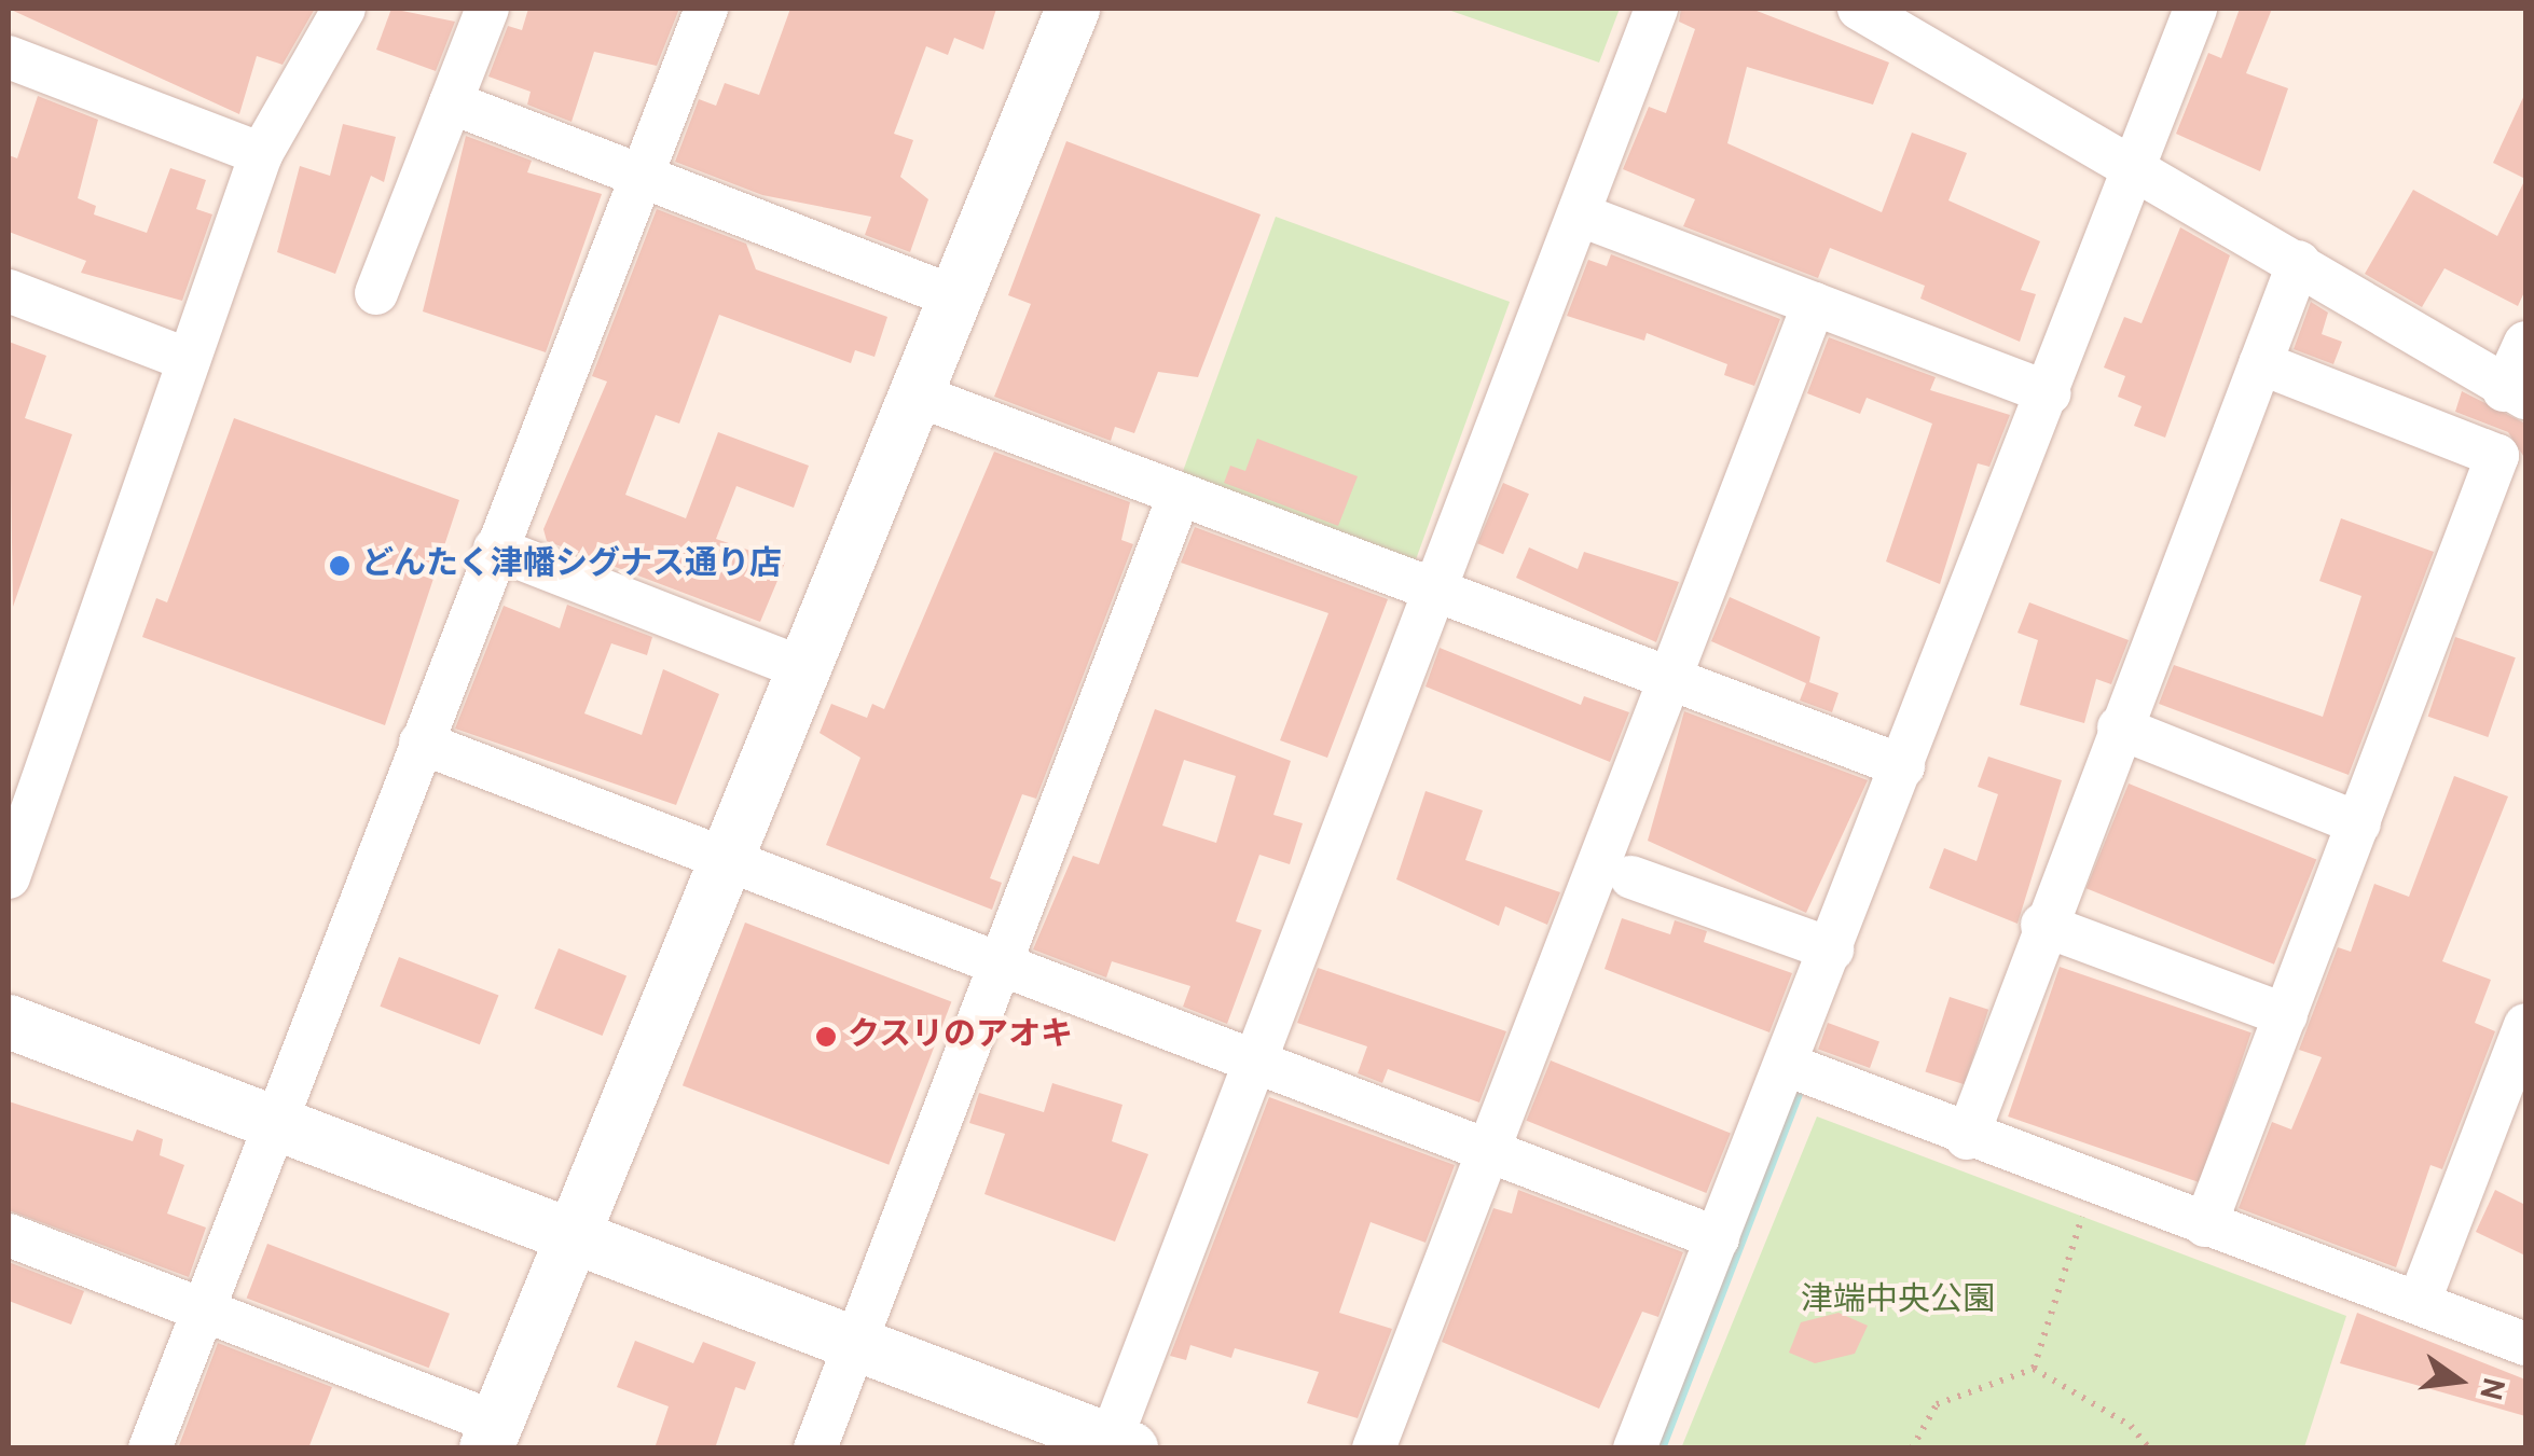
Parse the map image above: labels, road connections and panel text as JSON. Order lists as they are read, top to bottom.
{
  "parks": ["津端中央公園"],
  "places": ["どんたく津幡シグナス通り店", "クスリのアオキ"],
  "north": "right"
}
